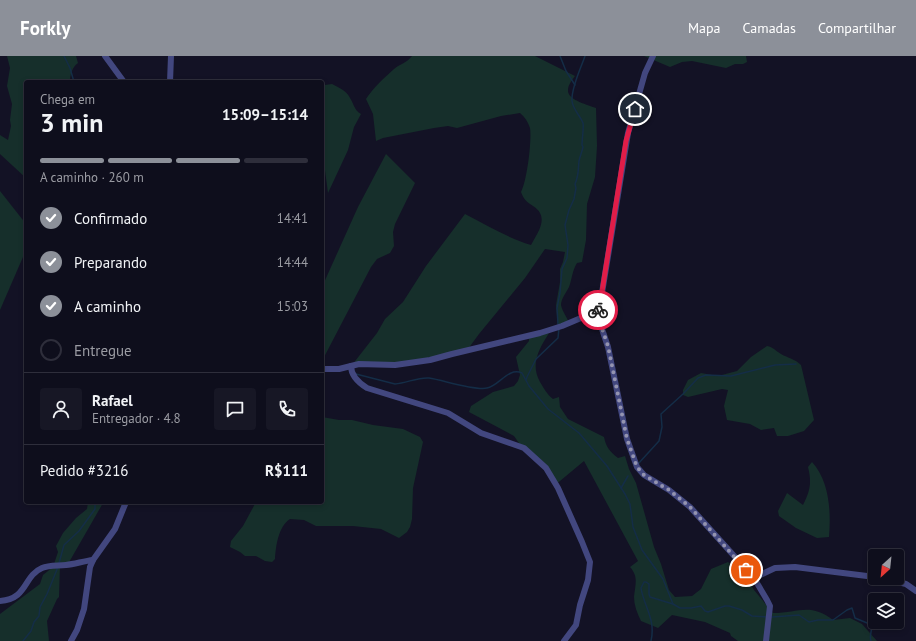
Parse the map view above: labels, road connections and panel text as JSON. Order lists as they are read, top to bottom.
{
  "north": "bottom left",
  "page": {
    "header": "Forkly",
    "nav": ["Mapa", "Camadas", "Compartilhar"],
    "heading": ["3 min", "Chega em", "15:09–15:14"],
    "panel": [
      "Rafael",
      "Entregador · 4.8",
      "Pedido #3216",
      "R$111"
    ],
    "bar": "A caminho · 260 m",
    "list": [
      ["Confirmado", "14:41"],
      ["Preparando", "14:44"],
      ["A caminho", "15:03"],
      "Entregue"
    ]
  }
}
